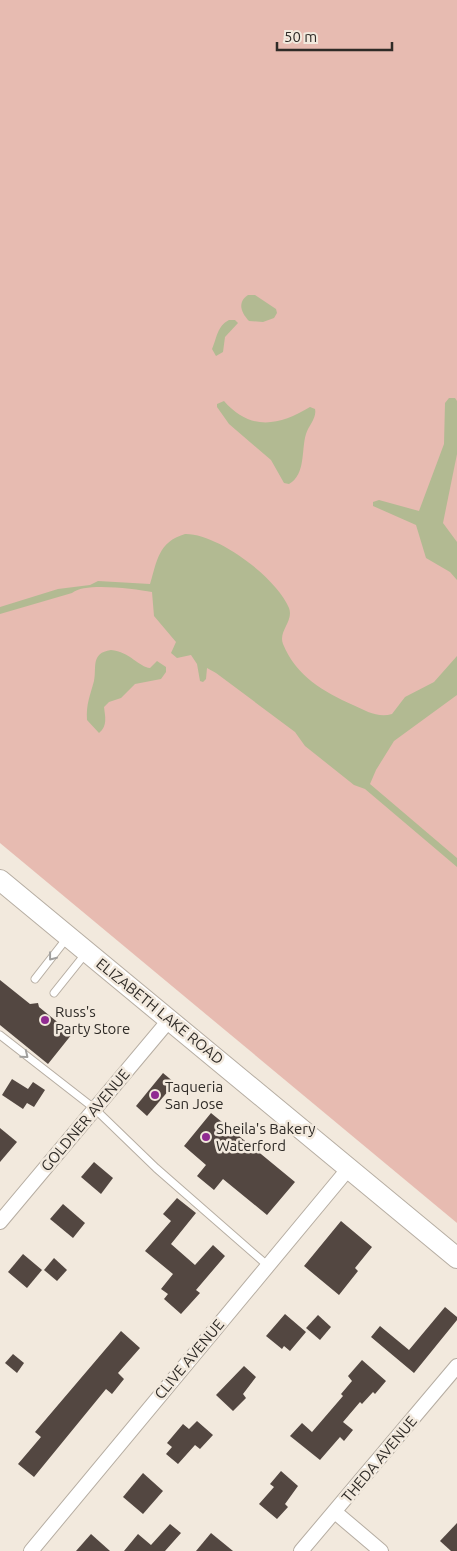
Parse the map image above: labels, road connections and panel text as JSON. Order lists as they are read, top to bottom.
{
  "streets": {
    "main road": ["ELIZABETH LAKE ROAD"],
    "street": ["GOLDNER AVENUE", "CLIVE AVENUE", "THEDA AVENUE"]
  },
  "crossings": [
    ["ELIZABETH LAKE ROAD", "GOLDNER AVENUE"],
    ["ELIZABETH LAKE ROAD", "CLIVE AVENUE"]
  ],
  "places": ["Russ's Party Store", "Taqueria San Jose", "Sheila's Bakery Waterford"],
  "scale_bar": "50 m"
}
